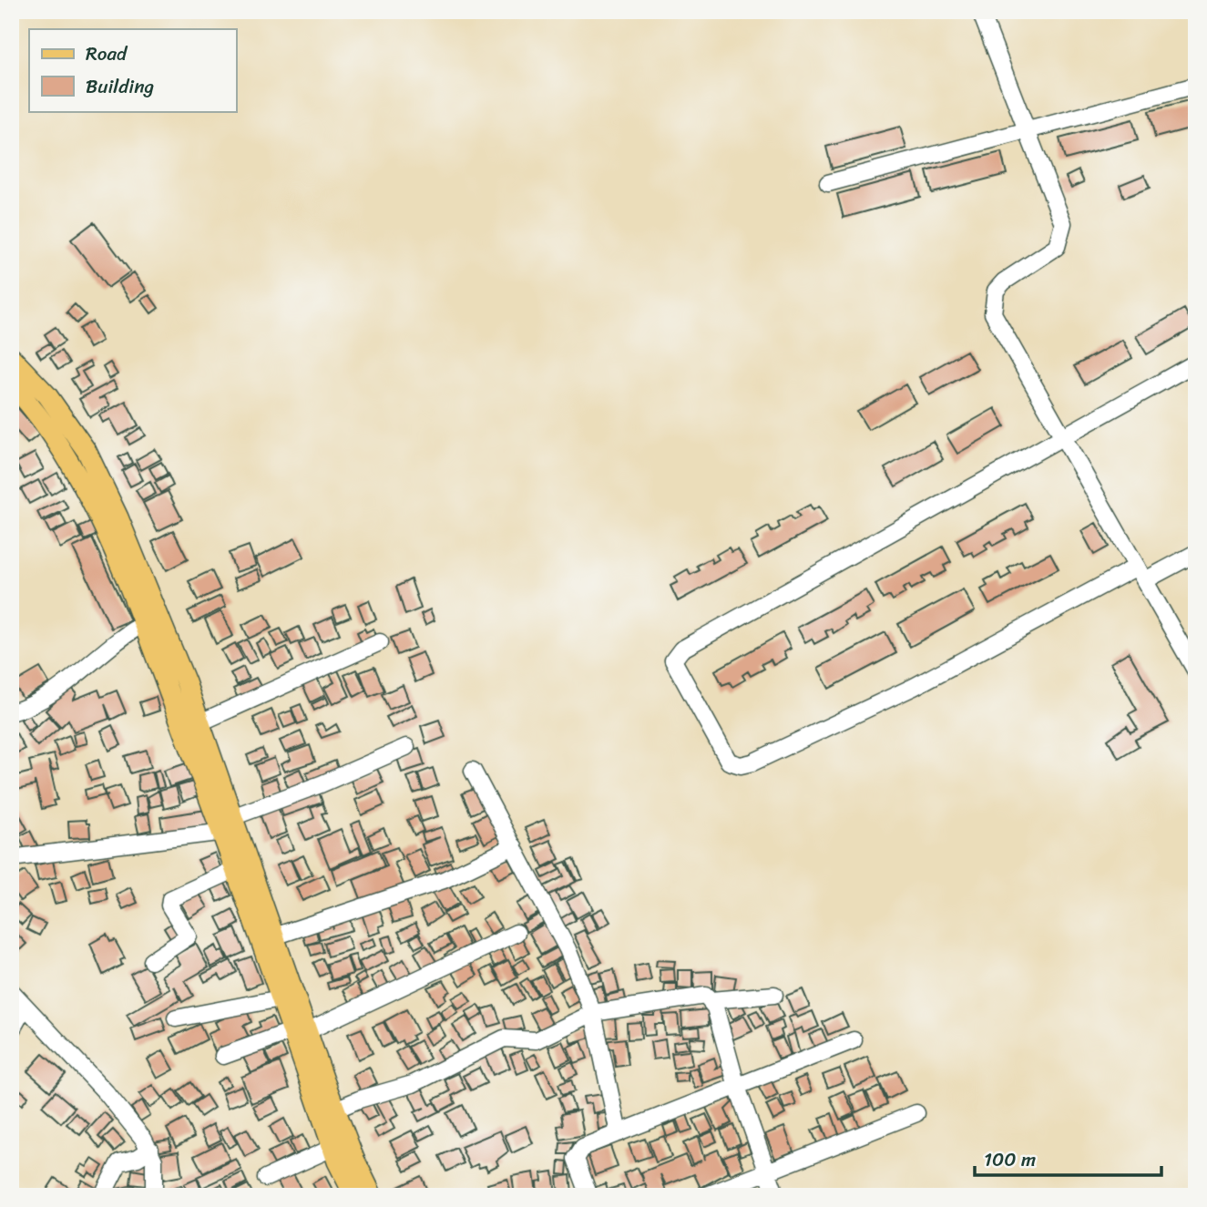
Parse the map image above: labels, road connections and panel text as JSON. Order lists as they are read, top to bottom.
{
  "legend": ["Road", "Building"],
  "scale_bar": "100 m"
}
